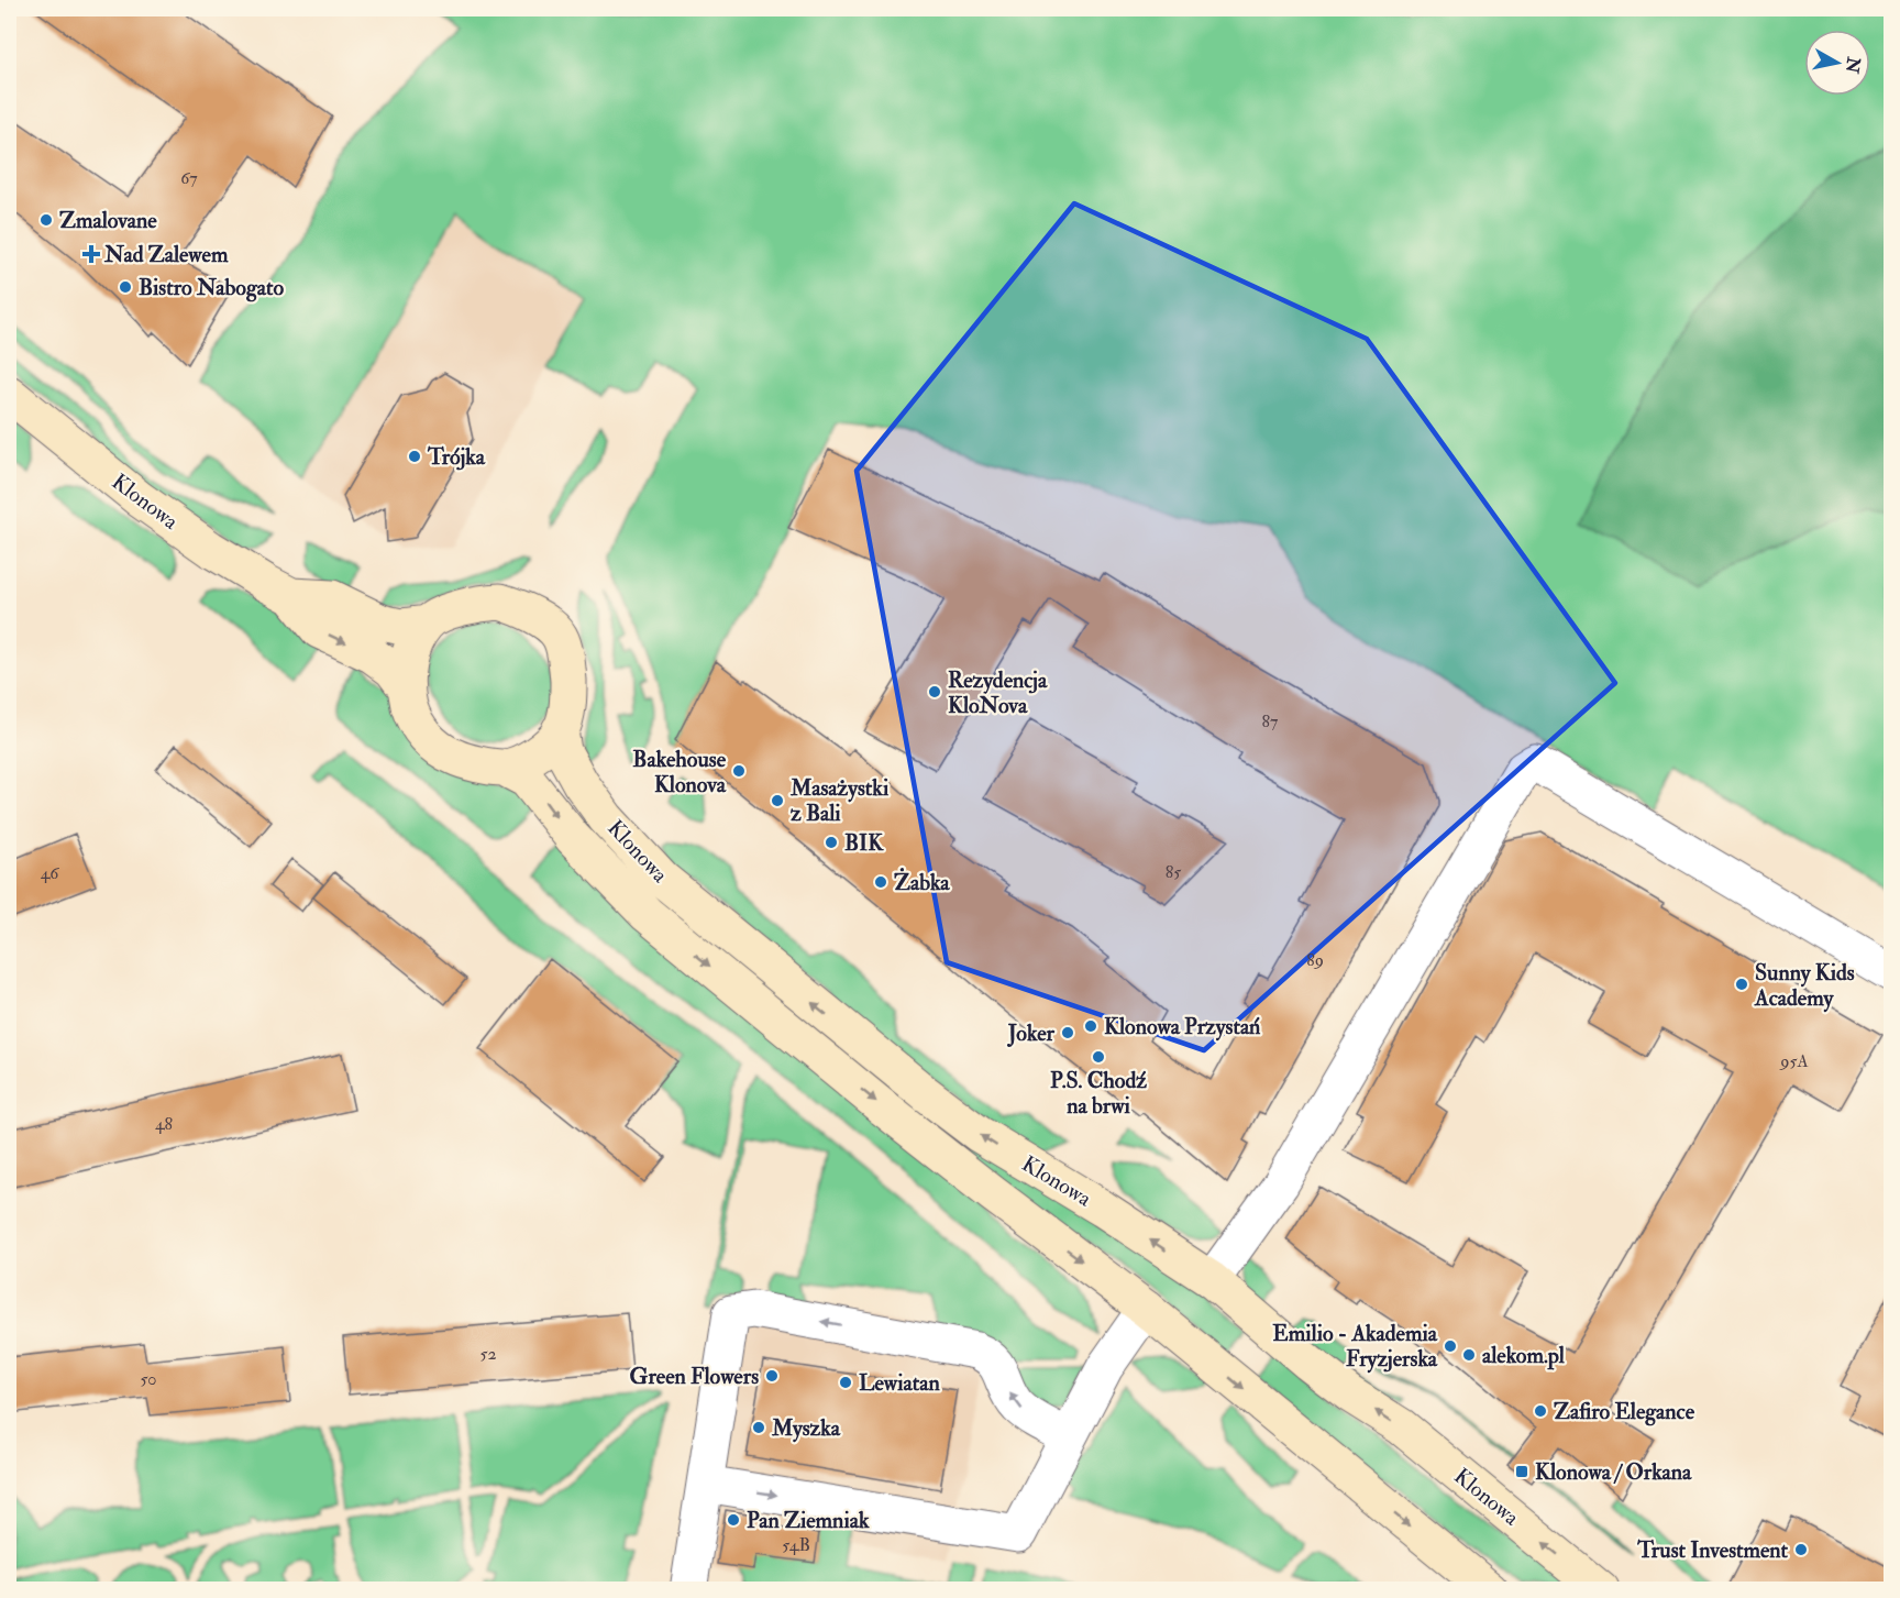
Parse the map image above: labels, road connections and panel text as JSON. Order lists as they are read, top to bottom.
{
  "streets": {
    "street": ["Klonowa"]
  },
  "places": {
    "other": [
      "Zmalovane",
      "Bistro Nabogato",
      "Trójka",
      "Rezydencja KloNova",
      "Bakehouse Klonova",
      "Masażystki z Bali",
      "BIK",
      "Żabka",
      "Sunny Kids Academy",
      "Klonowa Przystań",
      "Joker",
      "P.S. Chodź na brwi",
      "Emilio - Akademia Fryzjerska",
      "alekom.pl",
      "Green Flowers",
      "Lewiatan",
      "Zafiro Elegance",
      "Myszka",
      "Pan Ziemniak",
      "Trust Investment"
    ],
    "health": ["Nad Zalewem"],
    "transit": ["Klonowa / Orkana"]
  },
  "house_numbers": [
    "67",
    "87",
    "85",
    "46",
    "89",
    "95A",
    "48",
    "52",
    "50",
    "54B"
  ],
  "north": "right"
}
